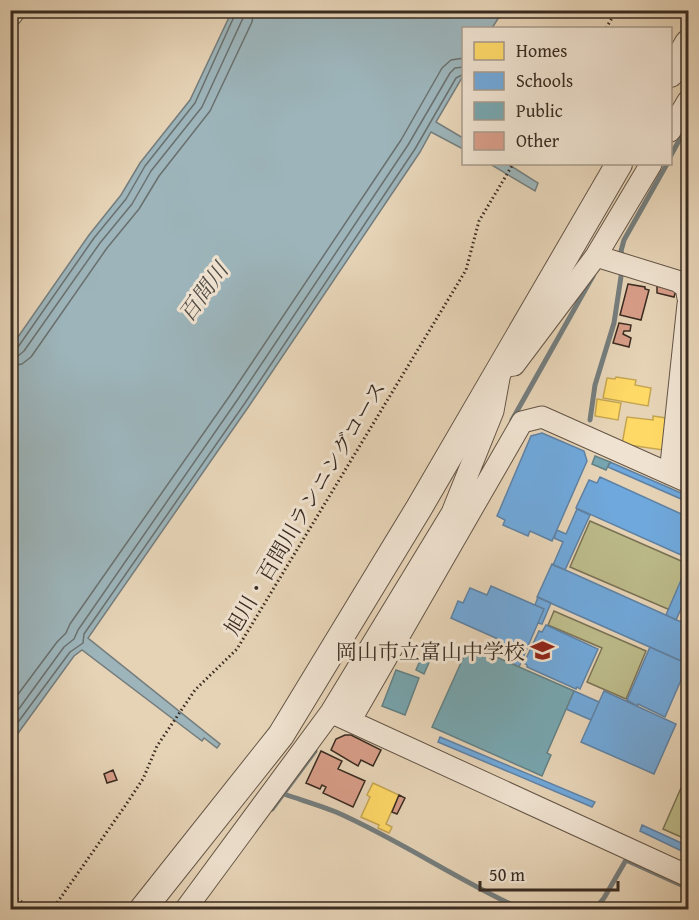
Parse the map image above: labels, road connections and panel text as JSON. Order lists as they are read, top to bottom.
{
  "streets": {
    "path": ["旭川・百間川ランニングコース"]
  },
  "water": ["百間川"],
  "places": {
    "school or university": ["岡山市立富山中学校"]
  },
  "legend": [
    "Homes",
    "Schools",
    "Public",
    "Other"
  ],
  "scale_bar": "50 m"
}
